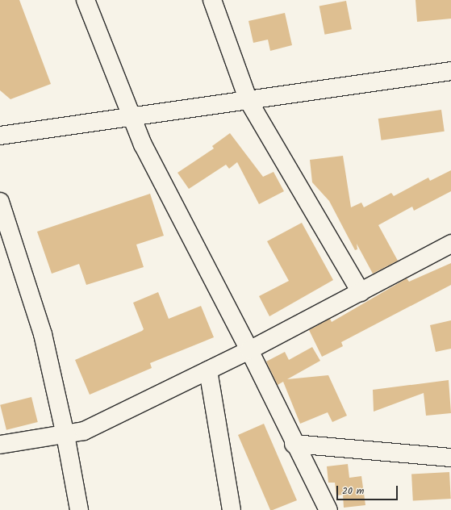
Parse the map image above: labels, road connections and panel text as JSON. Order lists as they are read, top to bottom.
{
  "scale_bar": "20 m"
}
